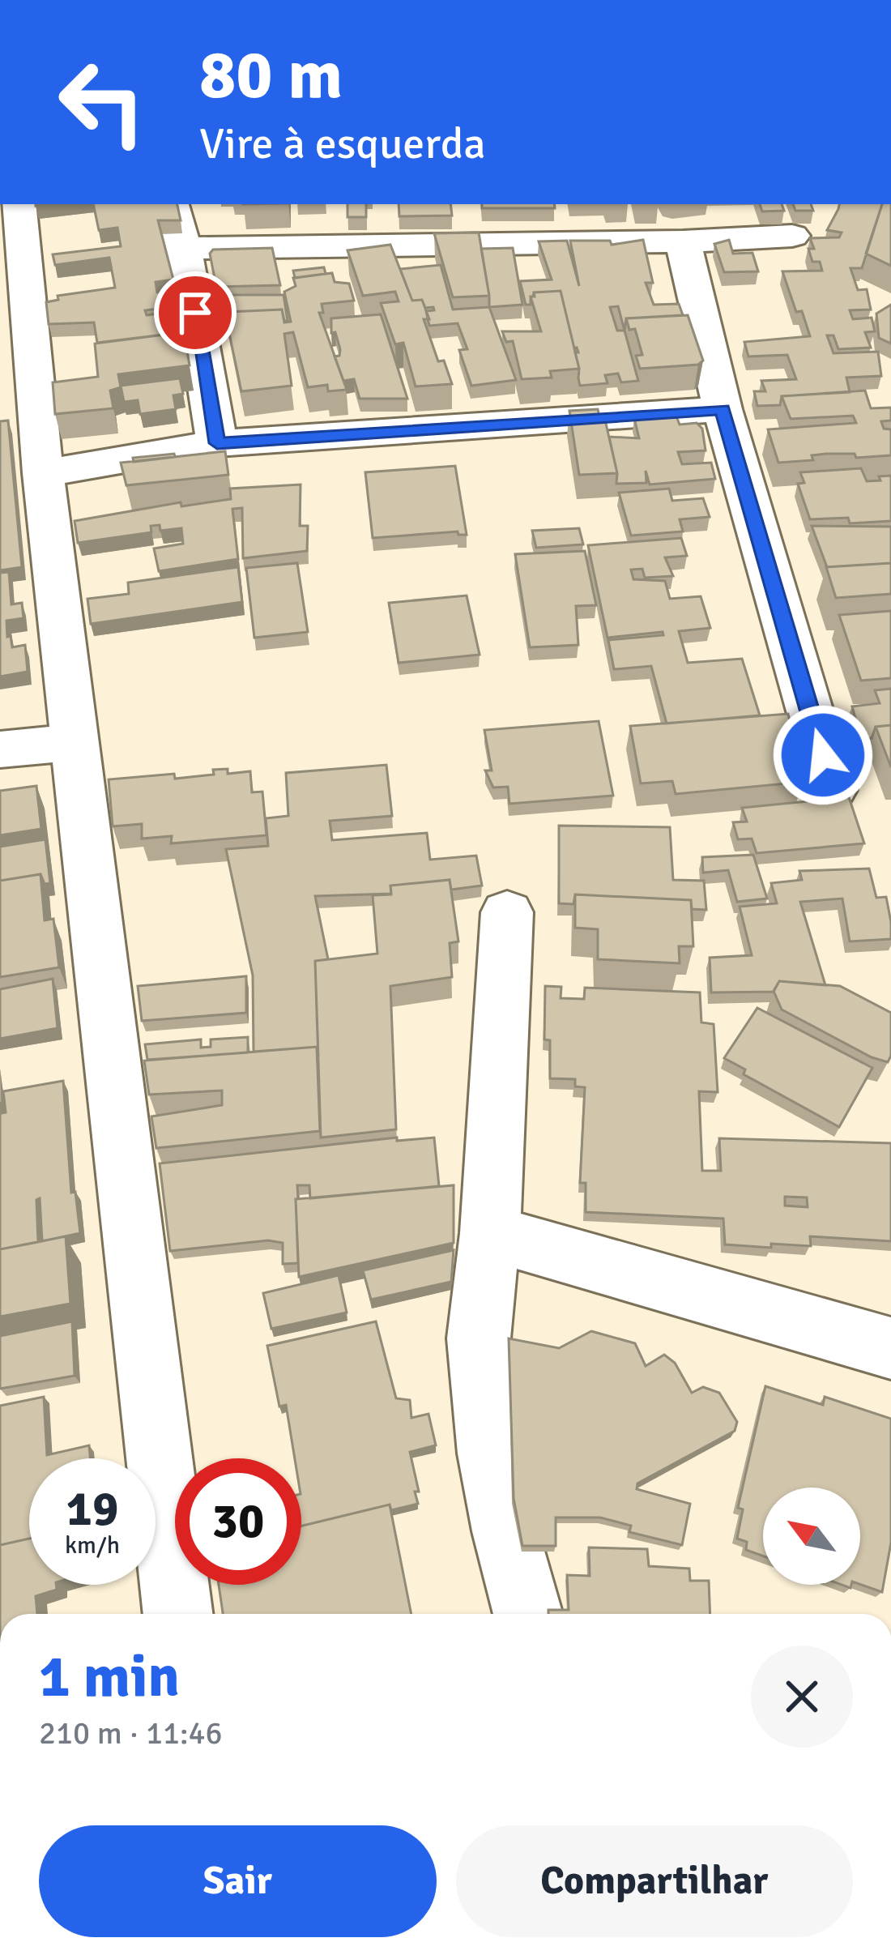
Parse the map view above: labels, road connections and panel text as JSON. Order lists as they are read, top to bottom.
{
  "north": "top left",
  "page": {
    "turn": ["80 m", "Vire à esquerda"],
    "speed": "19 km/h",
    "limit": "30",
    "heading": ["1 min", "210 m · 11:46"],
    "buttons": ["Sair", "Compartilhar"]
  }
}
